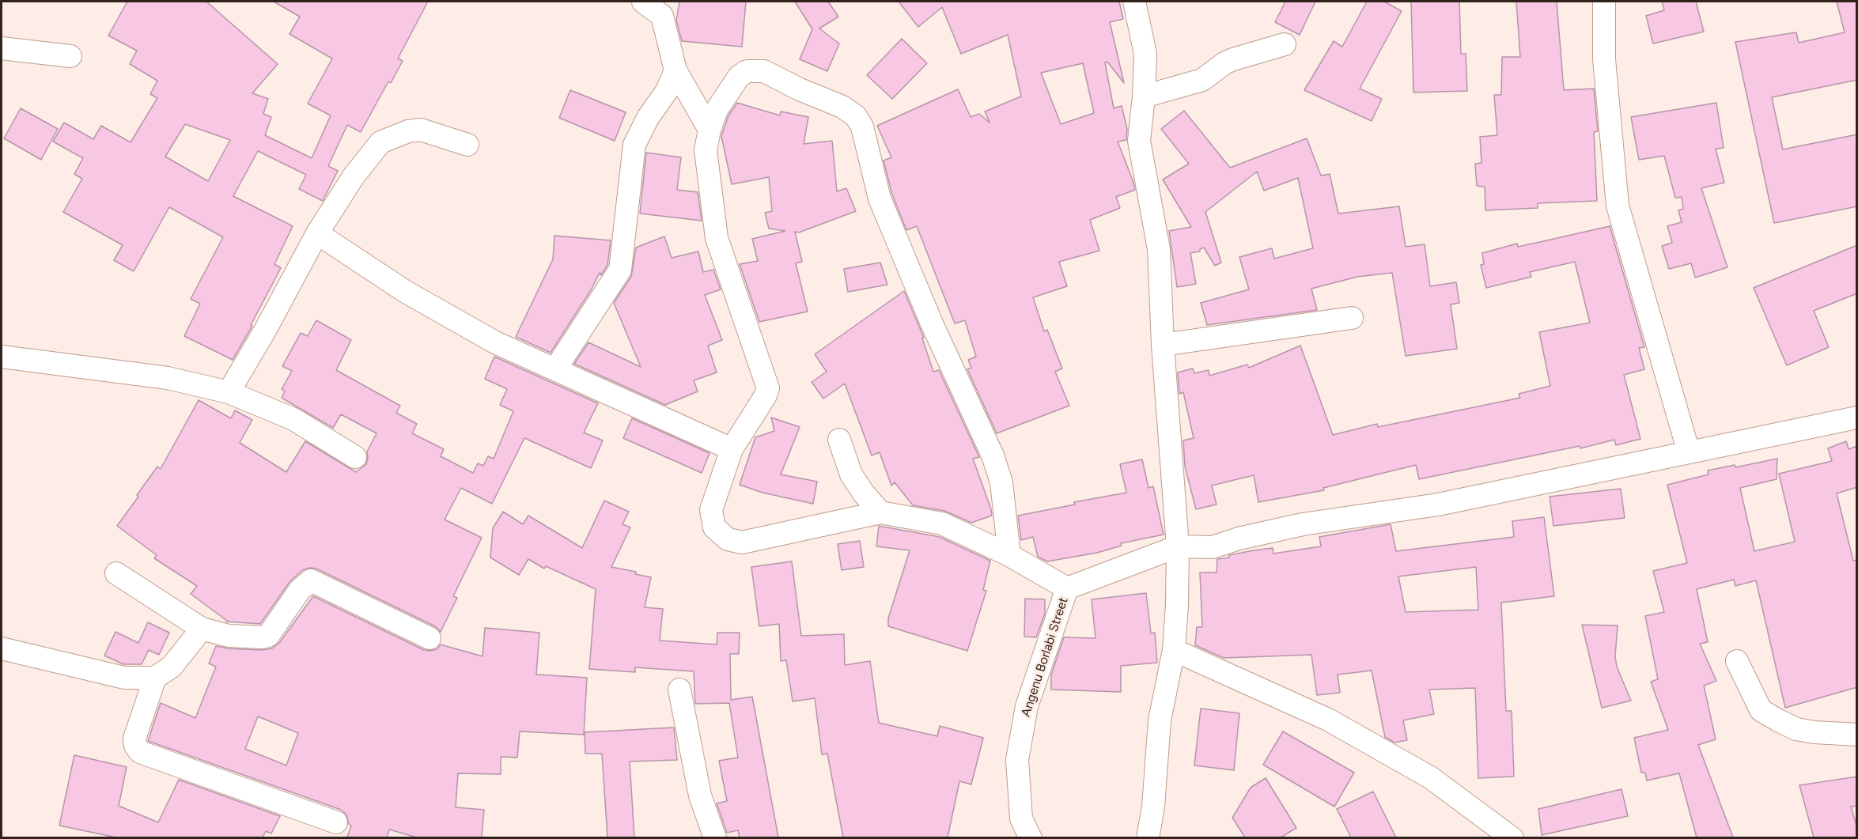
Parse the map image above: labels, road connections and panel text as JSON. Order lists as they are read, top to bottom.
{
  "streets": {
    "street": ["Angenu Borlabi Street"]
  }
}
